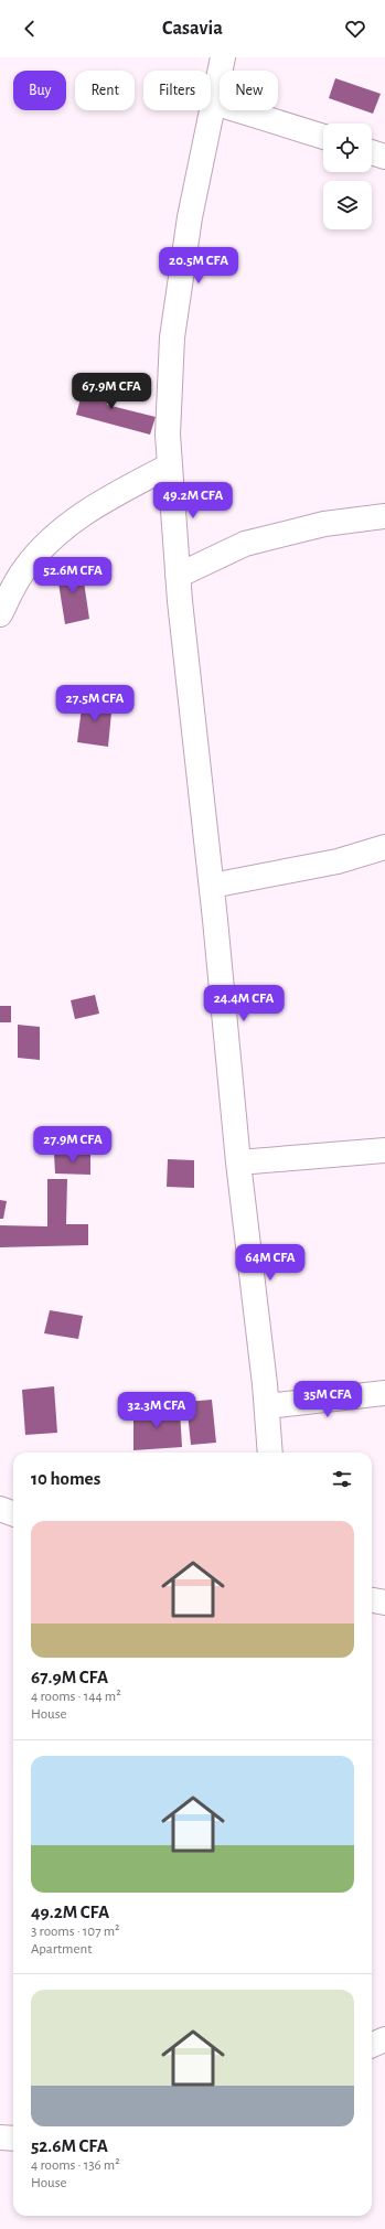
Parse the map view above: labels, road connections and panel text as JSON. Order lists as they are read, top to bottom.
{
  "page": {
    "header": "Casavia",
    "chip": [
      "Buy",
      "Rent",
      "Filters",
      "New"
    ],
    "price": [
      "20.5M CFA",
      "67.9M CFA",
      "49.2M CFA",
      "52.6M CFA",
      "27.5M CFA",
      "24.4M CFA",
      "27.9M CFA",
      "64M CFA",
      "35M CFA",
      "32.3M CFA"
    ],
    "heading": "10 homes",
    "list": [
      {
        "name": "67.9M CFA",
        "note": "4 rooms · 144 m² · House"
      },
      {
        "name": "49.2M CFA",
        "note": "3 rooms · 107 m² · Apartment"
      },
      {
        "name": "52.6M CFA",
        "note": "4 rooms · 136 m² · House"
      }
    ]
  }
}
